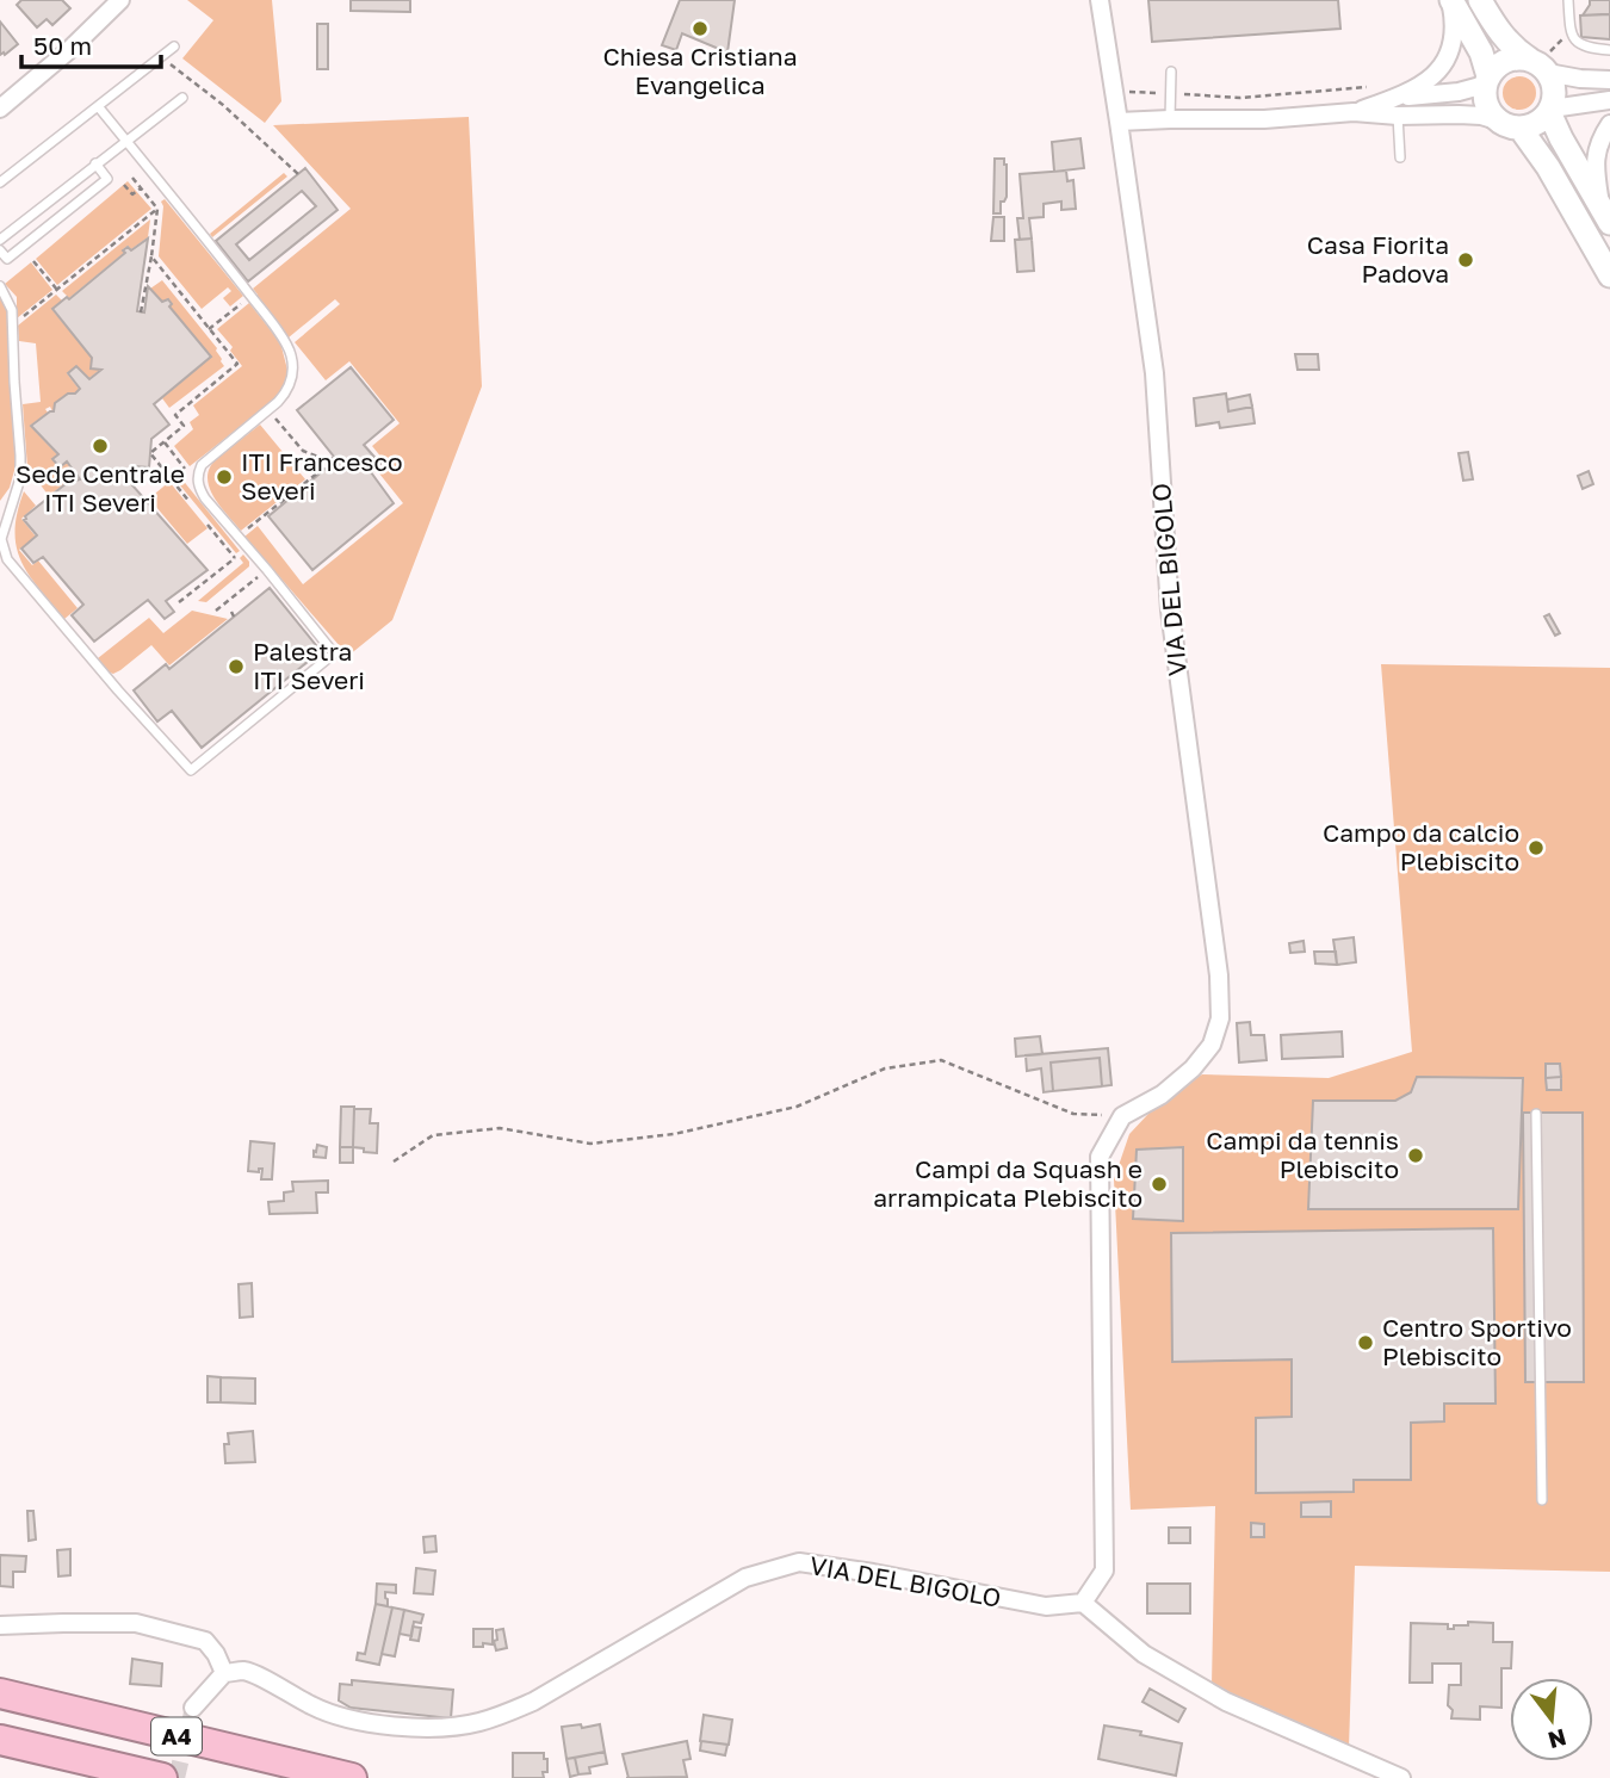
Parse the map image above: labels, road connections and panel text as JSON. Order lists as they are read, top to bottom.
{
  "streets": {
    "highway": ["A4"],
    "street": ["VIA DEL BIGOLO"]
  },
  "places": [
    "Chiesa Cristiana Evangelica",
    "Casa Fiorita Padova",
    "Sede Centrale ITI Severi",
    "ITI Francesco Severi",
    "Palestra ITI Severi",
    "Campo da calcio Plebiscito",
    "Campi da tennis Plebiscito",
    "Campi da Squash e arrampicata Plebiscito",
    "Centro Sportivo Plebiscito"
  ],
  "scale_bar": "50 m",
  "north": "bottom"
}
